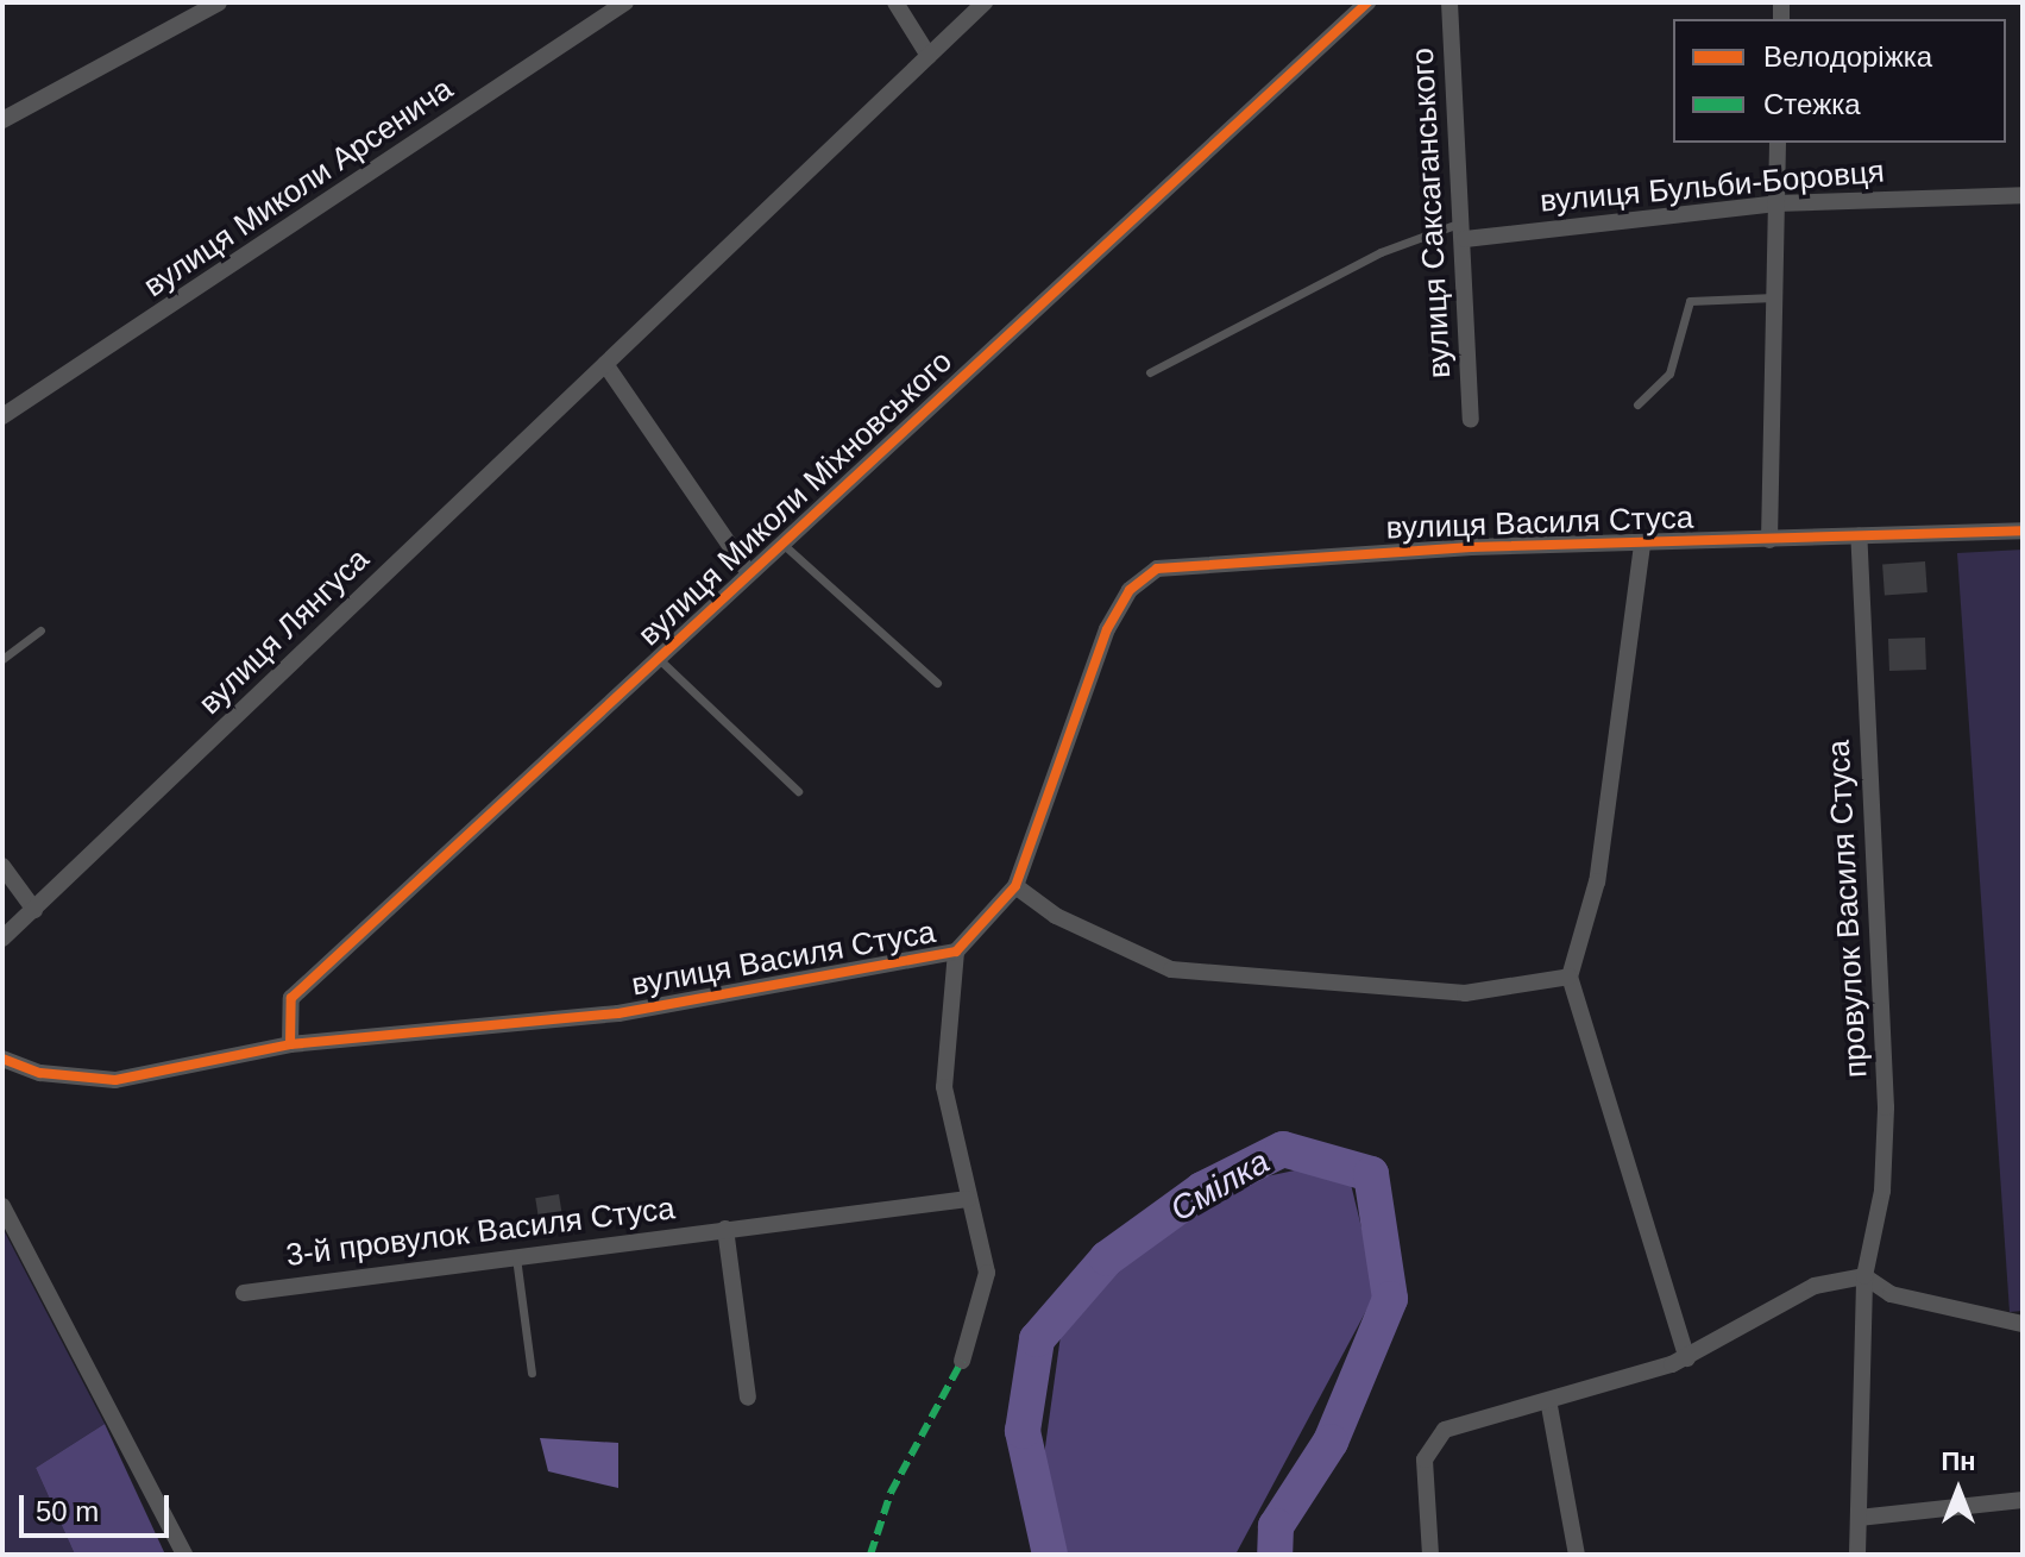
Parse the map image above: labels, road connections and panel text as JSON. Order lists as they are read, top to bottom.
{
  "streets": {
    "street": [
      "вулиця Бульби-Боровця",
      "вулиця Миколи Арсенича",
      "вулиця Саксаганського",
      "вулиця Миколи Міхновського",
      "вулиця Василя Стуса",
      "вулиця Лянгуса",
      "провулок Василя Стуса",
      "3-й провулок Василя Стуса"
    ]
  },
  "crossings": [
    ["вулиця Бульби-Боровця", "вулиця Саксаганського"],
    ["вулиця Миколи Міхновського", "вулиця Василя Стуса"],
    ["вулиця Василя Стуса", "провулок Василя Стуса"]
  ],
  "water": ["Смілка"],
  "legend": ["Велодоріжка", "Стежка"],
  "scale_bar": "50 m",
  "north": "top"
}
